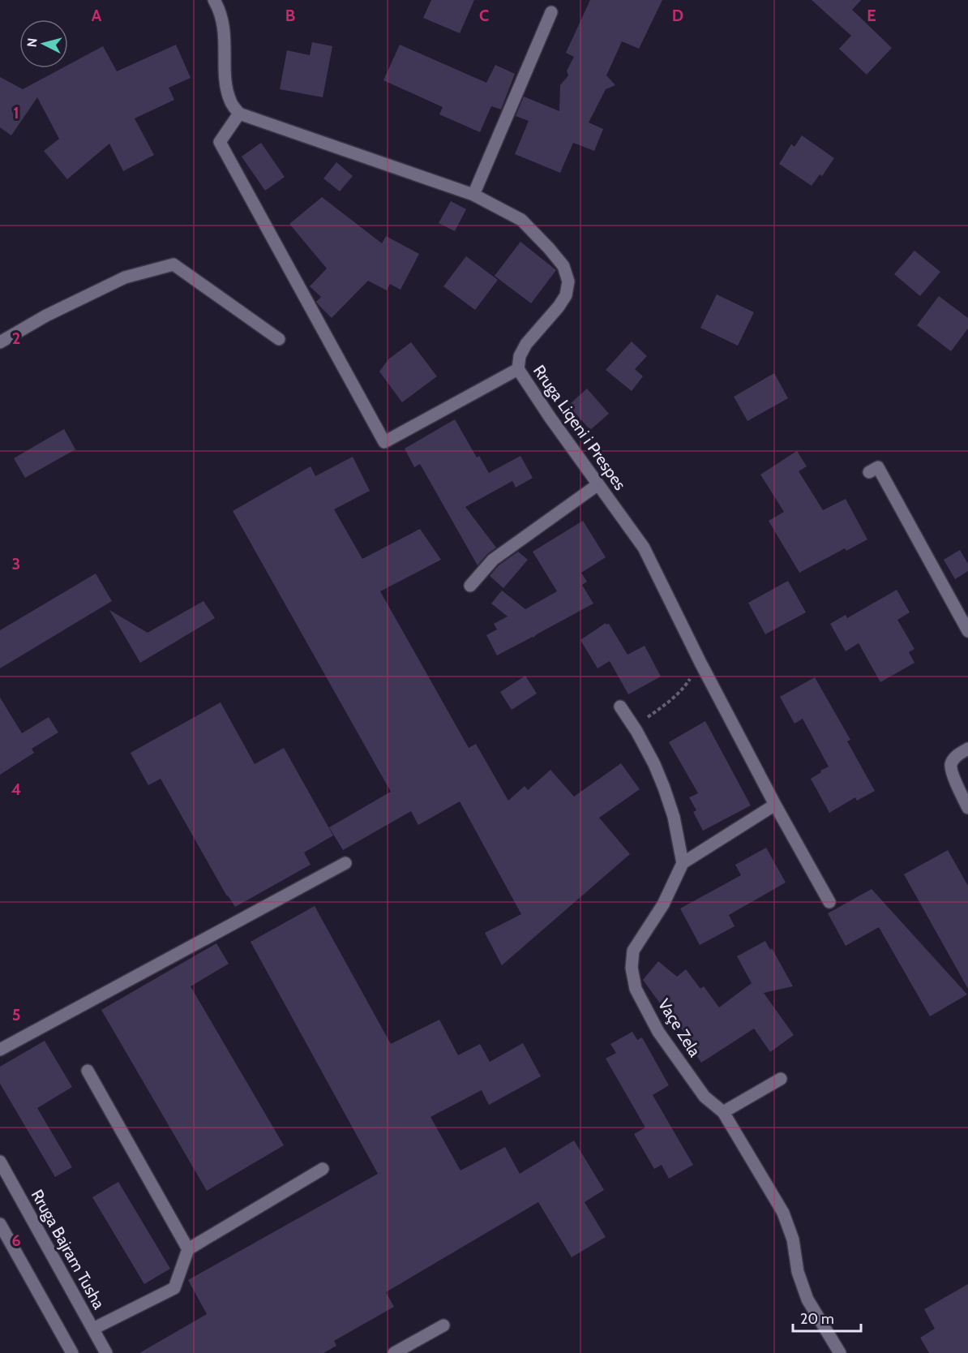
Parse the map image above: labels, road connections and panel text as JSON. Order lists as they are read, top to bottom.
{
  "streets": {
    "street": ["Rruga Liqeni i Prespes", "Vaçe Zela", "Rruga Bajram Tusha"]
  },
  "scale_bar": "20 m",
  "north": "left",
  "grid": {
    "columns": [
      "A",
      "B",
      "C",
      "D",
      "E"
    ],
    "rows": [
      "1",
      "2",
      "3",
      "4",
      "5",
      "6"
    ]
  }
}
